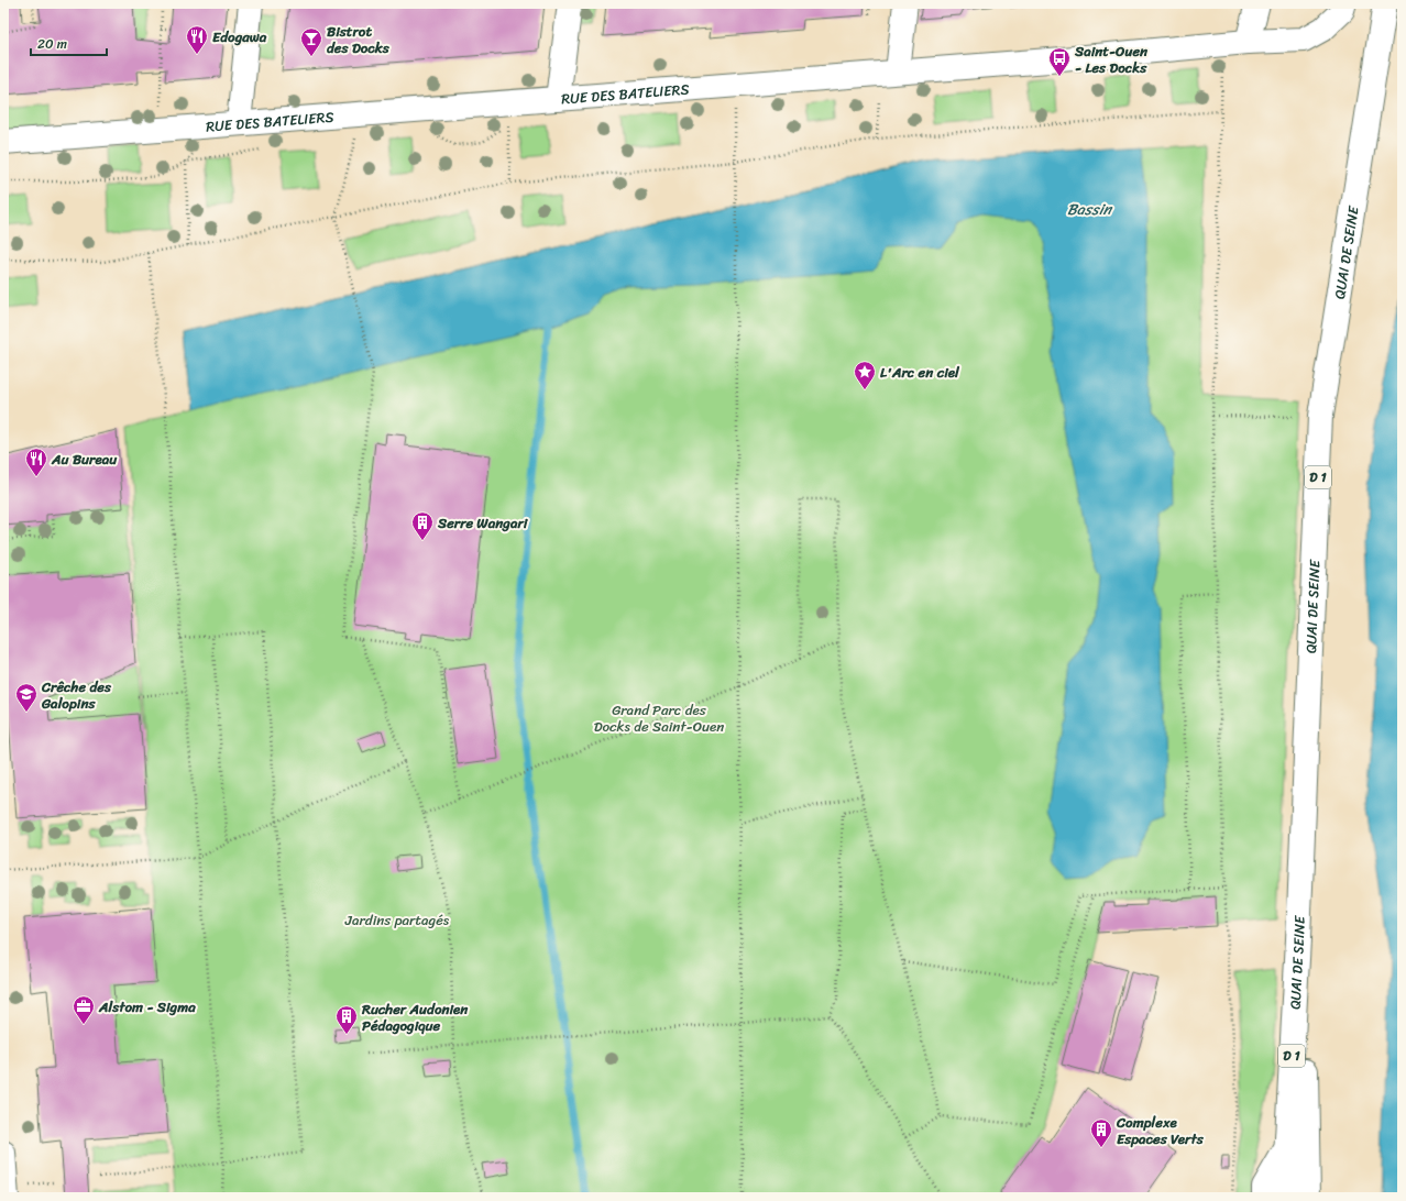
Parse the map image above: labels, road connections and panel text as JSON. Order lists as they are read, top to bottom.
{
  "streets": {
    "street": ["RUE DES BATELIERS", "QUAI DE SEINE", "D 1"]
  },
  "water": ["Bassin"],
  "parks": ["Grand Parc des Docks de Saint-Ouen", "Jardins partagés"],
  "places": {
    "restaurant": ["Edogawa", "Au Bureau"],
    "bar": ["Bistrot des Docks"],
    "bus stop": ["Saint-Ouen - Les Docks"],
    "place": ["L'Arc en ciel"],
    "building": ["Serre Wangari", "Rucher Audonien Pédagogique", "Complexe Espaces Verts"],
    "school or university": ["Crêche des Galopins"],
    "office": ["Alstom - Sigma"]
  },
  "scale_bar": "20 m"
}
